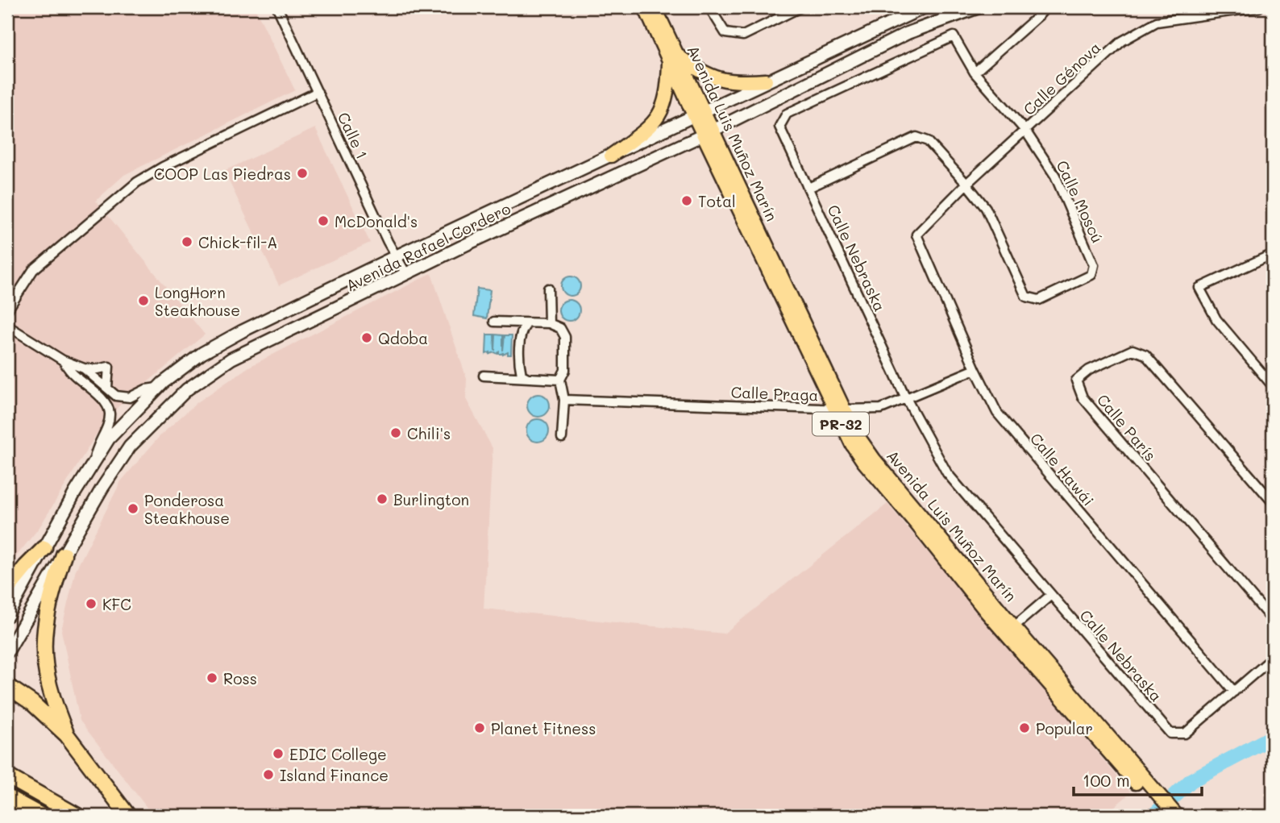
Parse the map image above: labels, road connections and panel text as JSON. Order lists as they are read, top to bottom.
{
  "streets": {
    "main road": ["Avenida Luis Muñoz Marín", "Avenida Rafael Cordero", "PR-32"],
    "street": [
      "Calle Génova",
      "Calle 1",
      "Calle Moscú",
      "Calle Nebraska",
      "Calle Praga",
      "Calle París",
      "Calle Hawái"
    ]
  },
  "crossings": [
    ["Calle Génova", "Calle Moscú"],
    ["Calle Génova", "Calle Hawái"],
    ["Avenida Luis Muñoz Marín", "Avenida Rafael Cordero"],
    ["Avenida Luis Muñoz Marín", "Calle Praga"],
    ["Calle 1", "Avenida Rafael Cordero"],
    ["Calle Moscú", "Calle Nebraska"],
    ["Calle Nebraska", "Calle Praga"],
    ["Calle Nebraska", "Calle Hawái"],
    ["Calle Praga", "Calle Hawái"]
  ],
  "places": [
    "COOP Las Piedras",
    "Total",
    "McDonald's",
    "Chick-fil-A",
    "LongHorn Steakhouse",
    "Qdoba",
    "Chili's",
    "Burlington",
    "Ponderosa Steakhouse",
    "KFC",
    "Ross",
    "Planet Fitness",
    "Popular",
    "EDIC College",
    "Island Finance"
  ],
  "scale_bar": "100 m"
}
